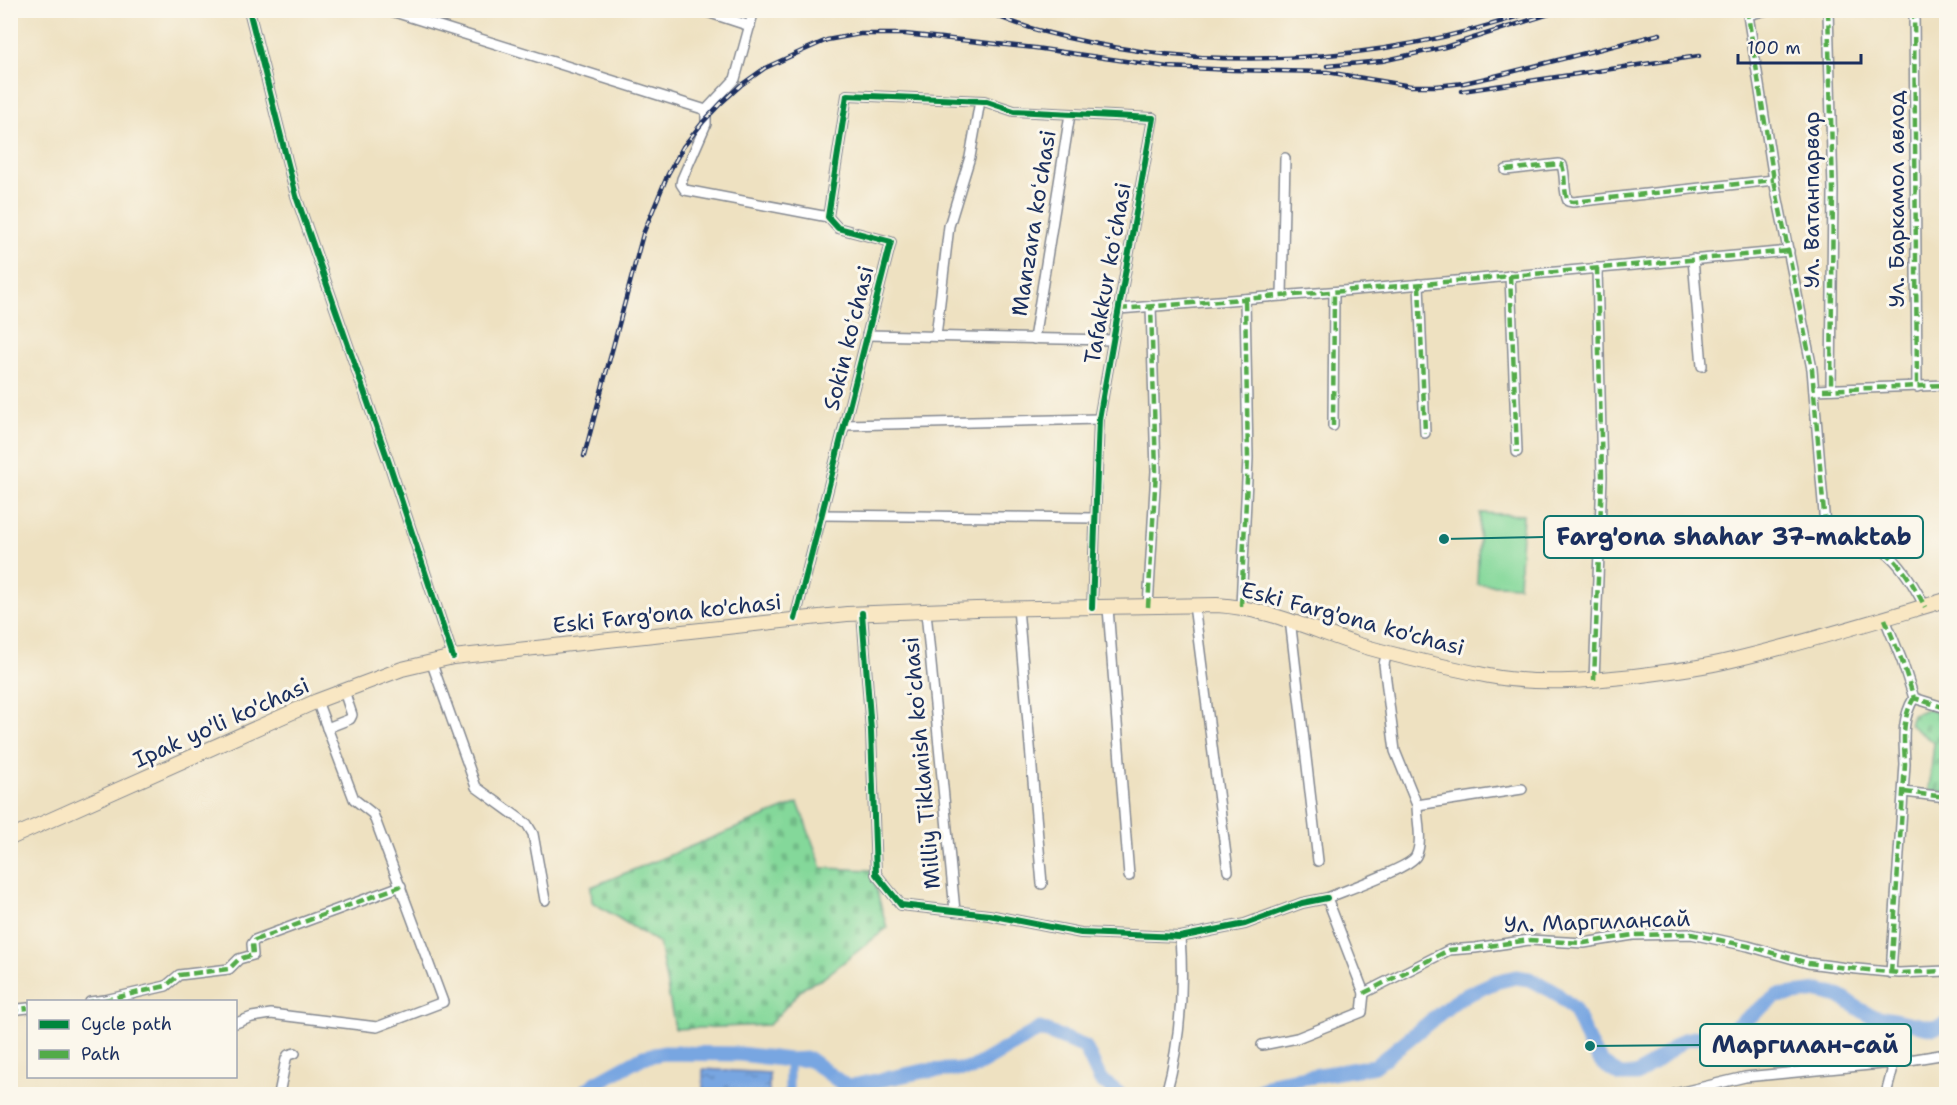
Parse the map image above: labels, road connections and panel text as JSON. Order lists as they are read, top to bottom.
{
  "streets": {
    "main road": ["Eski Farg'ona ko'chasi", "Ipak yo'li ko'chasi"],
    "street": [
      "Ул. Баркамол авлод",
      "Ул. Ватанпарвар",
      "Manzara koʻchasi",
      "Tafakkur koʻchasi",
      "Sokin koʻchasi",
      "Milliy Tiklanish koʻchasi",
      "Ул. Маргилансай"
    ]
  },
  "crossings": [
    ["Manzara koʻchasi", "Tafakkur koʻchasi"],
    ["Manzara koʻchasi", "Sokin koʻchasi"],
    ["Tafakkur koʻchasi", "Sokin koʻchasi"],
    ["Tafakkur koʻchasi", "Eski Farg'ona ko'chasi"],
    ["Sokin koʻchasi", "Eski Farg'ona ko'chasi"],
    ["Eski Farg'ona ko'chasi", "Ipak yo'li ko'chasi"],
    ["Eski Farg'ona ko'chasi", "Milliy Tiklanish koʻchasi"]
  ],
  "places": ["Farg'ona shahar 37-maktab", "Маргилан-сай"],
  "legend": ["Cycle path", "Path"],
  "scale_bar": "100 m"
}
